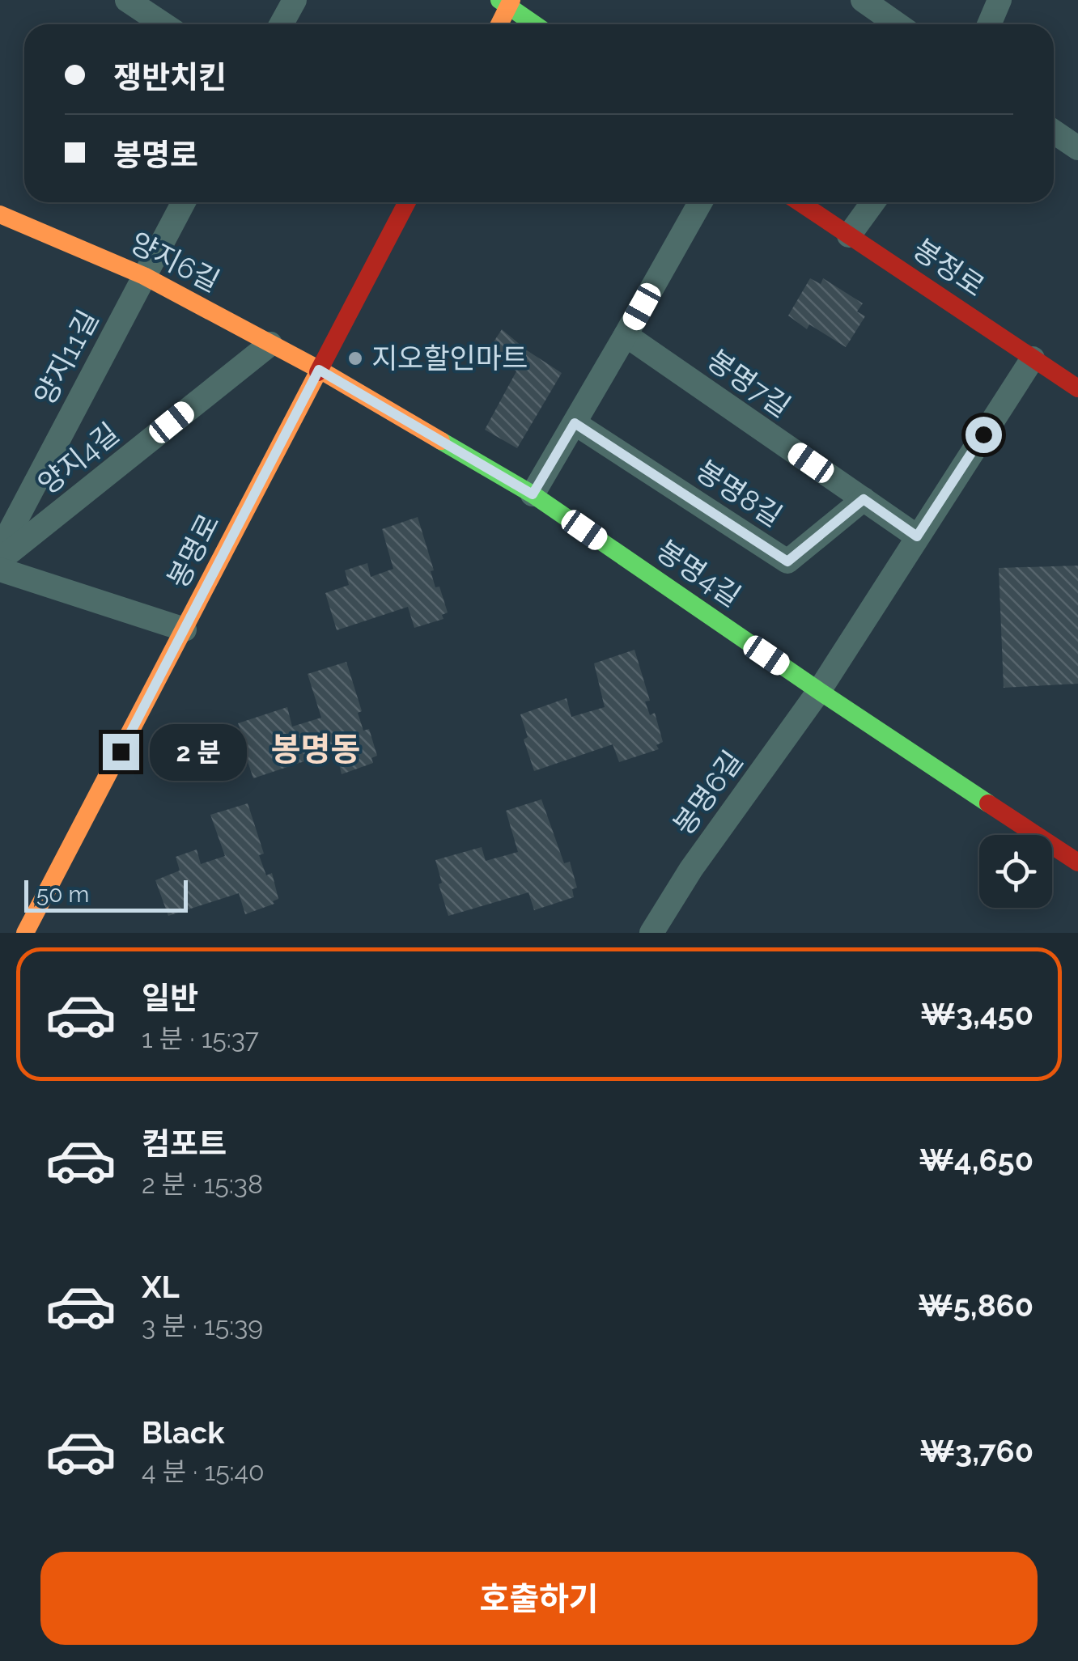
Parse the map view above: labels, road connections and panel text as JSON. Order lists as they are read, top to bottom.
{
  "streets": {
    "street": [
      "양지6길",
      "봉정로",
      "양지11길",
      "봉명7길",
      "양지4길",
      "봉명8길",
      "봉명로",
      "봉명4길",
      "봉명6길"
    ]
  },
  "crossings": [
    ["양지6길", "양지11길"],
    ["양지6길", "양지4길"],
    ["양지6길", "봉명로"],
    ["양지6길", "봉명4길"],
    ["봉명7길", "봉명8길"],
    ["봉명로", "봉명4길"],
    ["봉명4길", "봉명6길"]
  ],
  "districts": ["봉명동"],
  "places": ["지오할인마트"],
  "scale_bar": "50 m",
  "page": {
    "banner": ["쟁반치킨", "봉명로"],
    "bubble": "2 분",
    "scale": "50 m",
    "list": [
      {
        "name": "일반",
        "note": "1 분 · 15:37",
        "value": "₩3,450"
      },
      {
        "name": "컴포트",
        "note": "2 분 · 15:38",
        "value": "₩4,650"
      },
      {
        "name": "XL",
        "note": "3 분 · 15:39",
        "value": "₩5,860"
      },
      {
        "name": "Black",
        "note": "4 분 · 15:40",
        "value": "₩3,760"
      }
    ],
    "buttons": "호출하기"
  }
}
